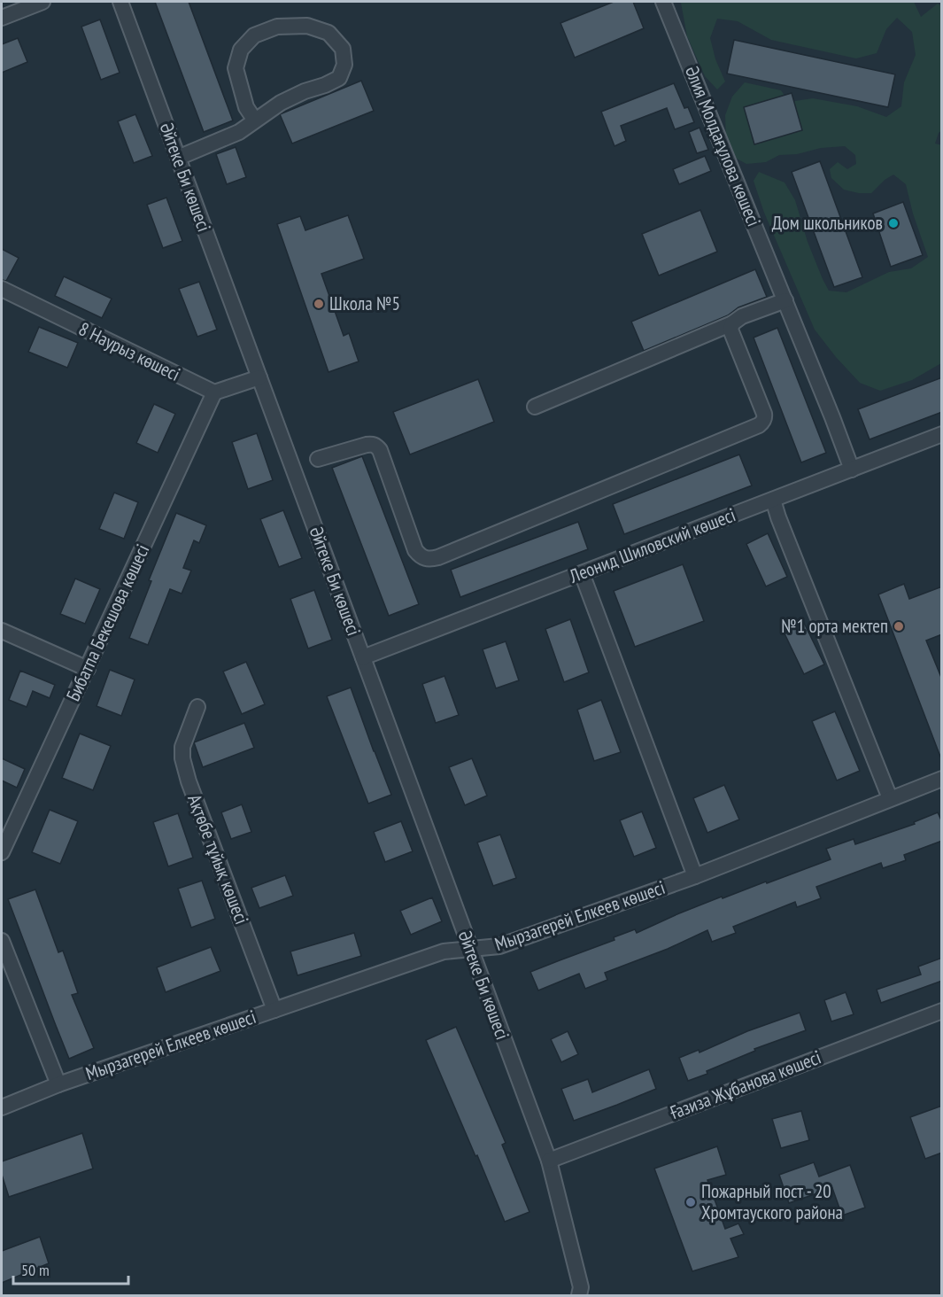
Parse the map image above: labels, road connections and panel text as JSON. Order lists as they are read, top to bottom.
{
  "streets": {
    "street": [
      "Әлия Молдағұлова көшесі",
      "Әйтеке Би көшесі",
      "8 Наурыз көшесі",
      "Леонид Шиловский көшесі",
      "Бибатпа Бекешова көшесі",
      "Ақтөбе тұйық көшесі",
      "Мырзагерей Елкеев көшесі",
      "Ғазиза Жұбанова көшесі"
    ]
  },
  "crossings": [
    ["Әлия Молдағұлова көшесі", "Леонид Шиловский көшесі"],
    ["Әйтеке Би көшесі", "Леонид Шиловский көшесі"],
    ["Әйтеке Би көшесі", "Мырзагерей Елкеев көшесі"],
    ["Әйтеке Би көшесі", "Ғазиза Жұбанова көшесі"],
    ["8 Наурыз көшесі", "Бибатпа Бекешова көшесі"],
    ["Ақтөбе тұйық көшесі", "Мырзагерей Елкеев көшесі"]
  ],
  "places": [
    "Дом школьников",
    "Школа №5",
    "№1 орта мектеп",
    "Пожарный пост - 20 Хромтауского района"
  ],
  "scale_bar": "50 m"
}
